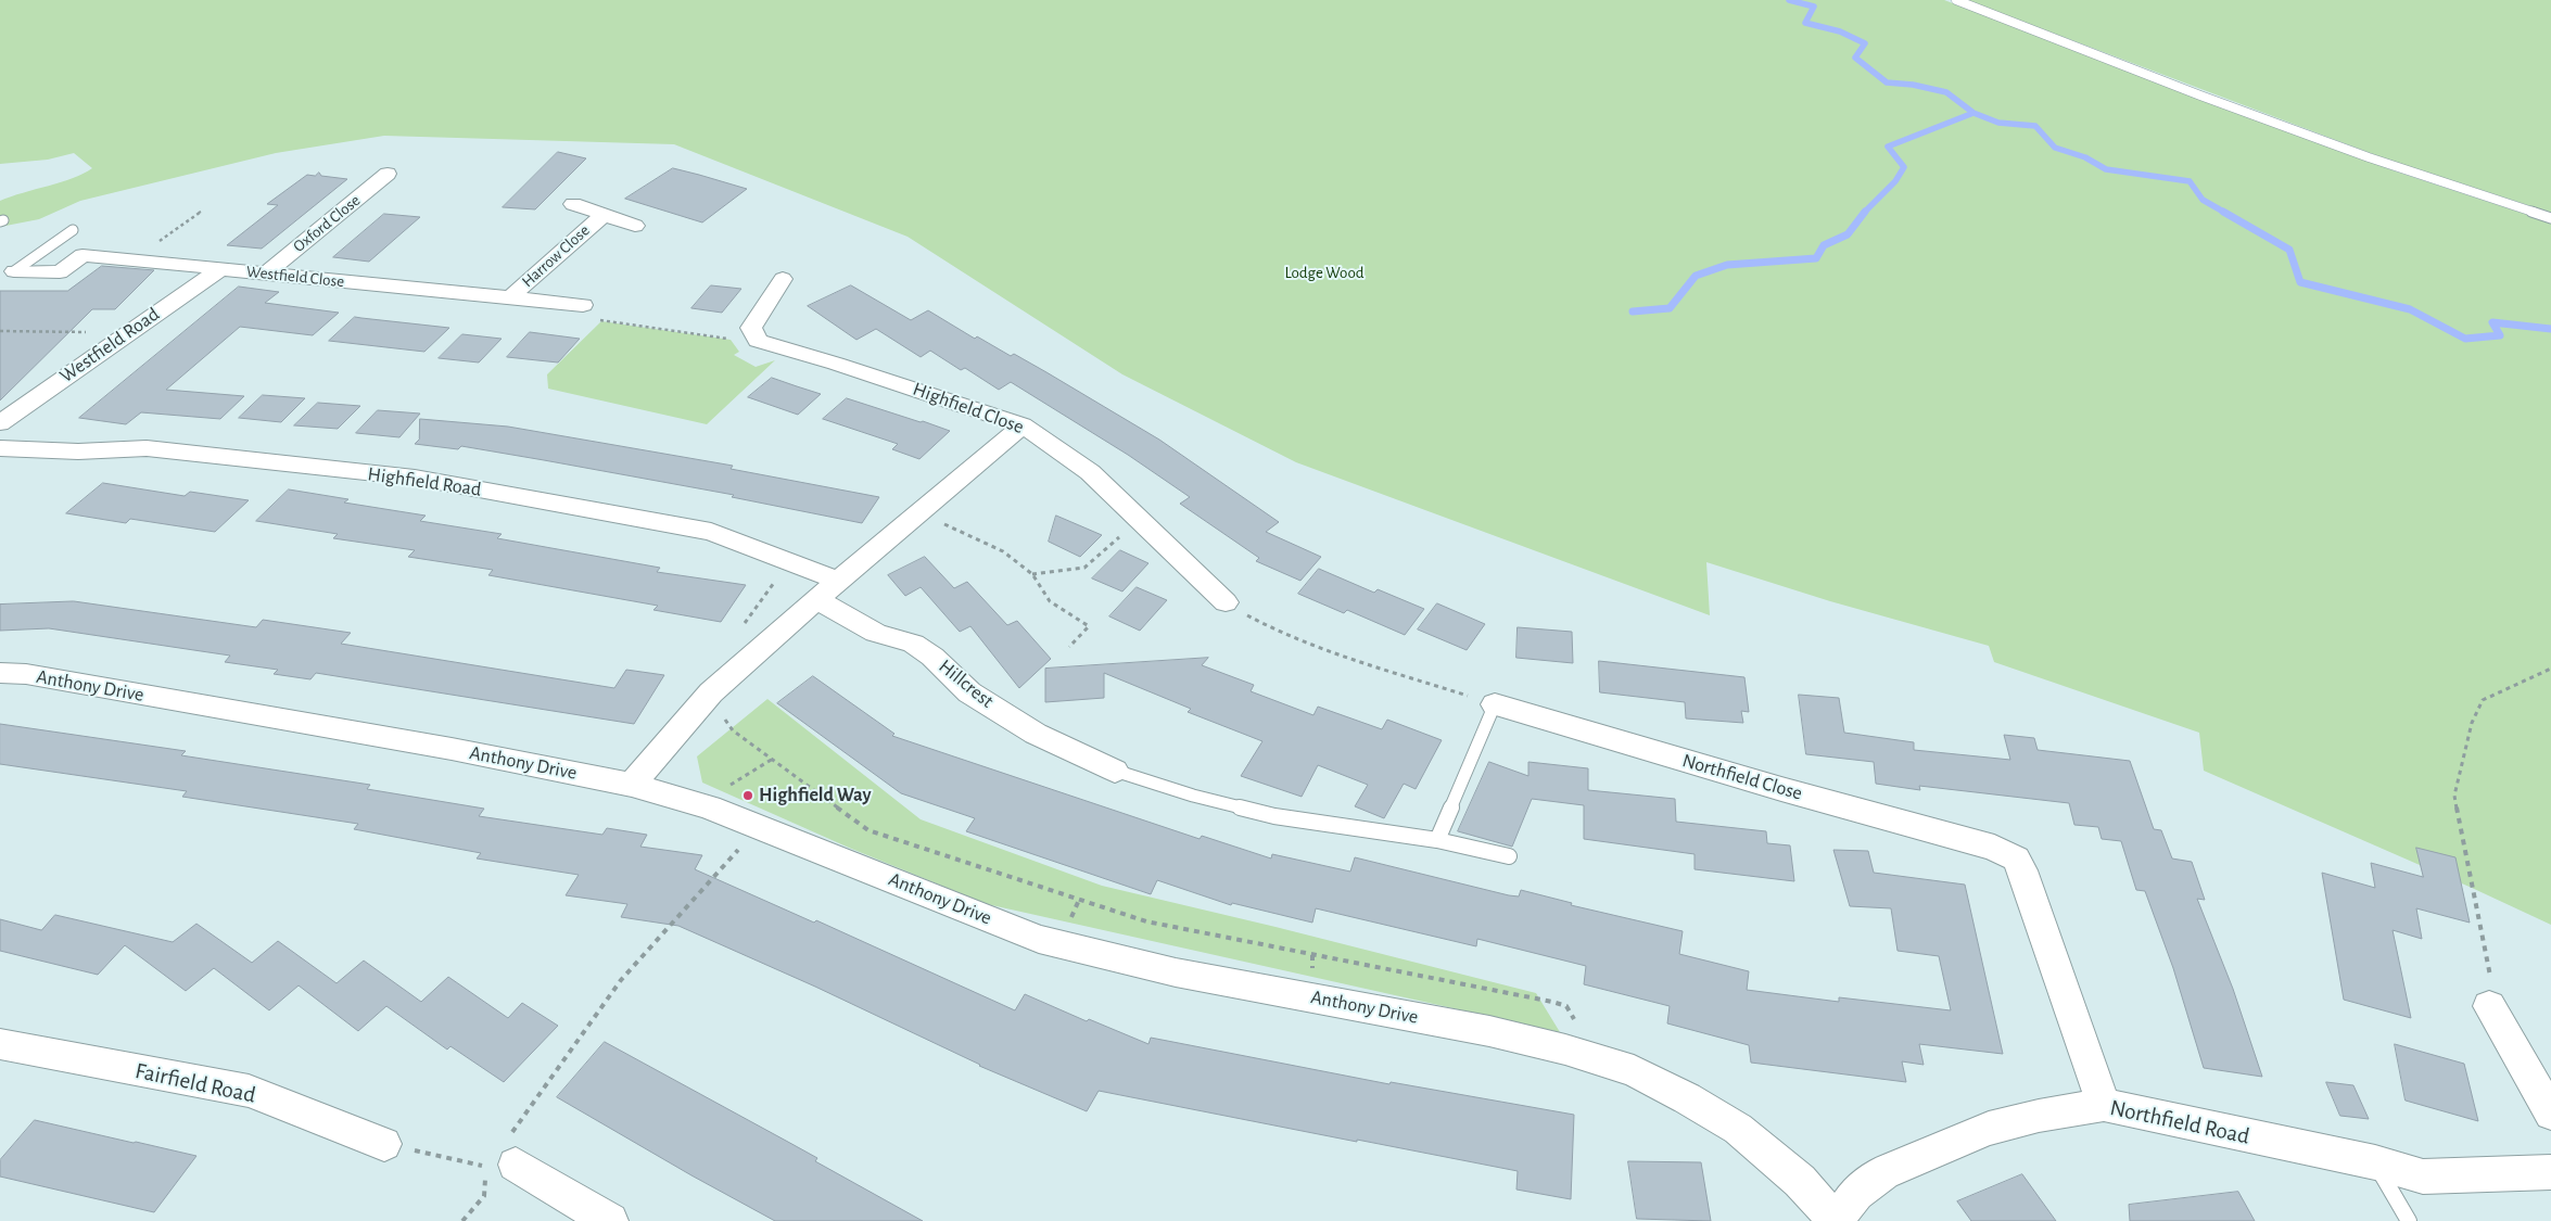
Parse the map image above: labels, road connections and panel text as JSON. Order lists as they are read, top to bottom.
{
  "streets": {
    "street": [
      "Oxford Close",
      "Harrow Close",
      "Westfield Close",
      "Westfield Road",
      "Highfield Close",
      "Highfield Road",
      "Hillcrest",
      "Anthony Drive",
      "Northfield Close",
      "Fairfield Road",
      "Northfield Road"
    ]
  },
  "crossings": [
    ["Oxford Close", "Westfield Close"],
    ["Harrow Close", "Westfield Close"],
    ["Westfield Close", "Westfield Road"],
    ["Anthony Drive", "Northfield Road"],
    ["Northfield Close", "Northfield Road"]
  ],
  "parks": ["Lodge Wood"],
  "places": ["Highfield Way"]
}
